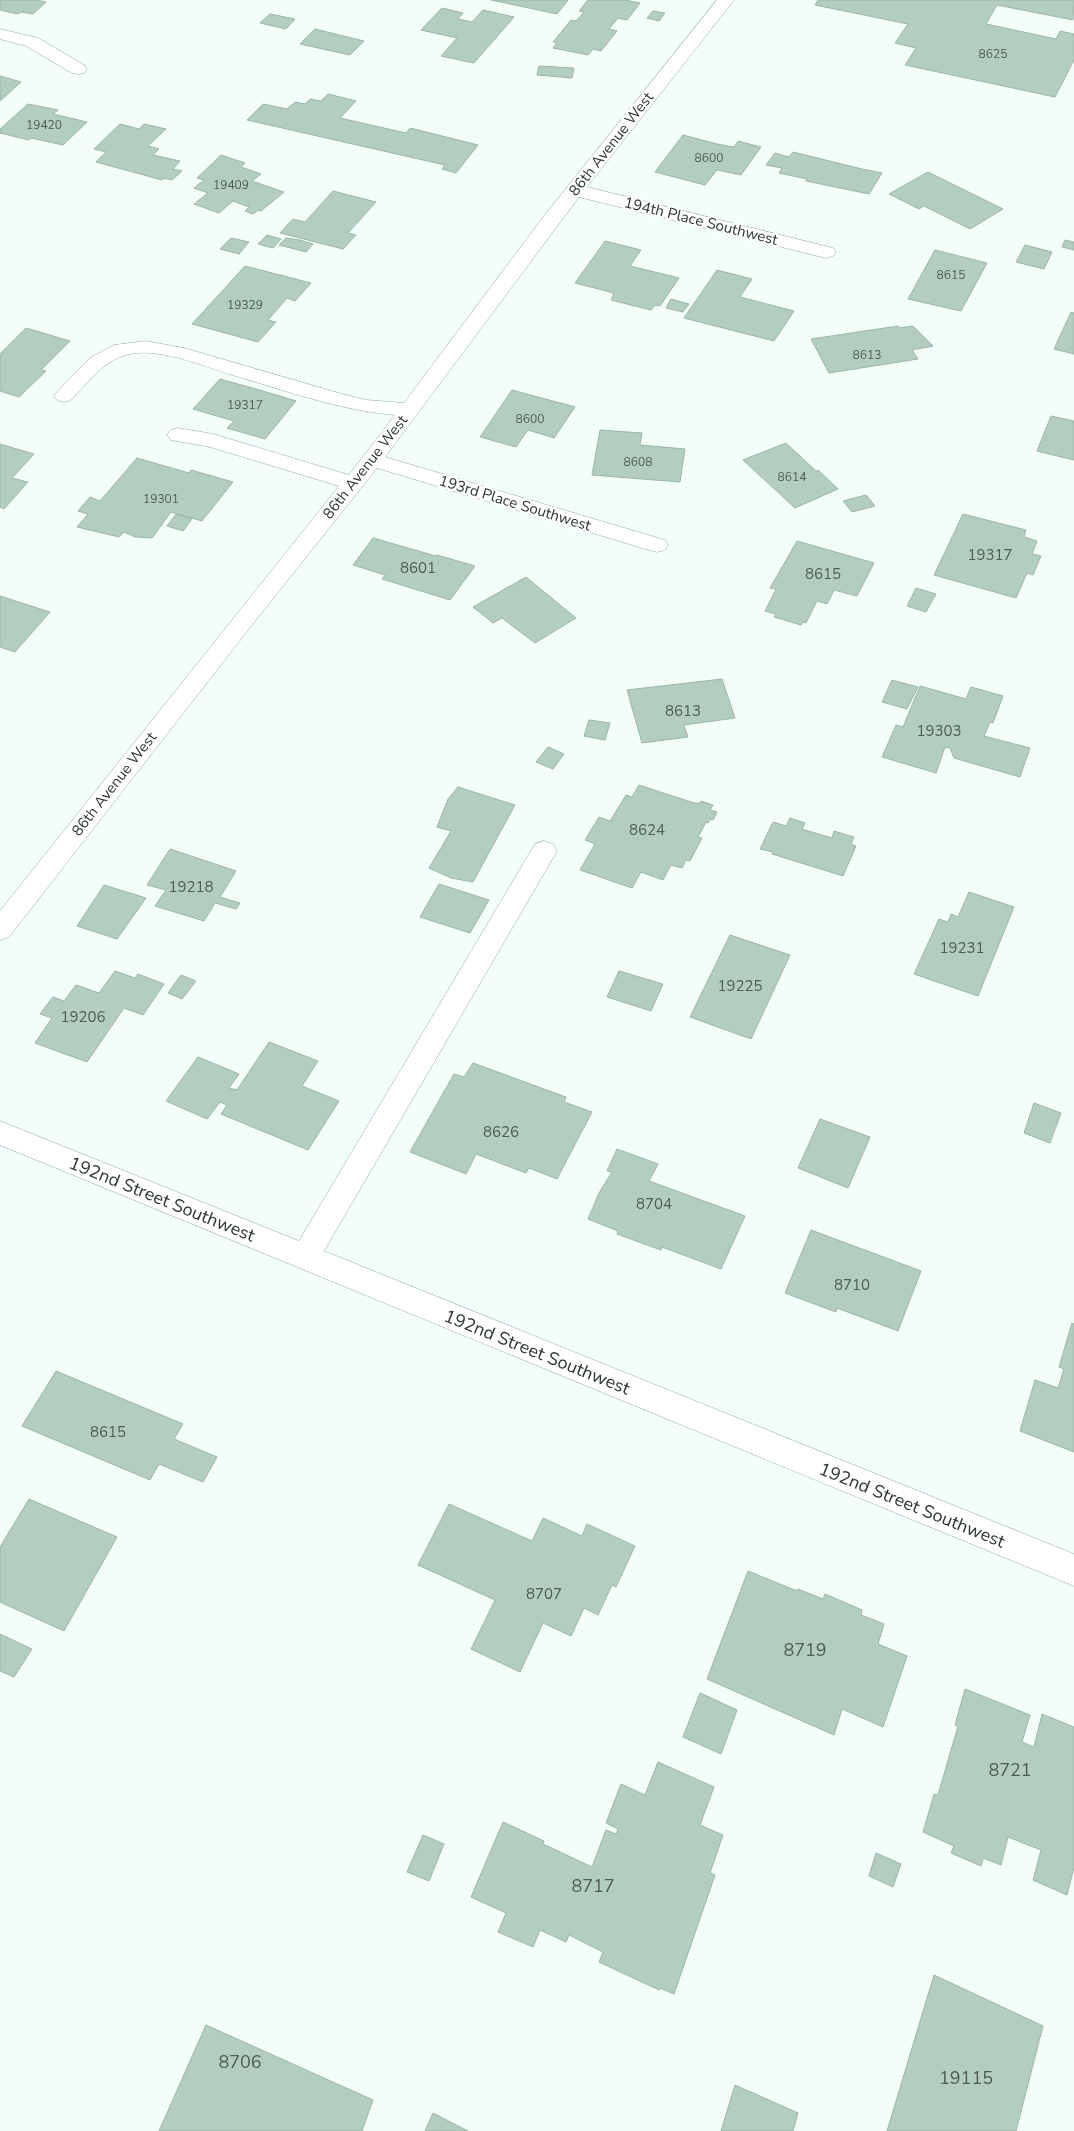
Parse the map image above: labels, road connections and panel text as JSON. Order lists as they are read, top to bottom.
{
  "streets": {
    "street": [
      "86th Avenue West",
      "194th Place Southwest",
      "193rd Place Southwest",
      "192nd Street Southwest"
    ]
  },
  "crossings": [
    ["86th Avenue West", "194th Place Southwest"],
    ["86th Avenue West", "193rd Place Southwest"]
  ],
  "house_numbers": [
    "8625",
    "19420",
    "8600",
    "19409",
    "8615",
    "19329",
    "8613",
    "19317",
    "8600",
    "8608",
    "8614",
    "19301",
    "19317",
    "8601",
    "8615",
    "8613",
    "19303",
    "8624",
    "19218",
    "19231",
    "19225",
    "19206",
    "8626",
    "8704",
    "8710",
    "8615",
    "8707",
    "8719",
    "8721",
    "8717",
    "8706",
    "19115"
  ]
}
